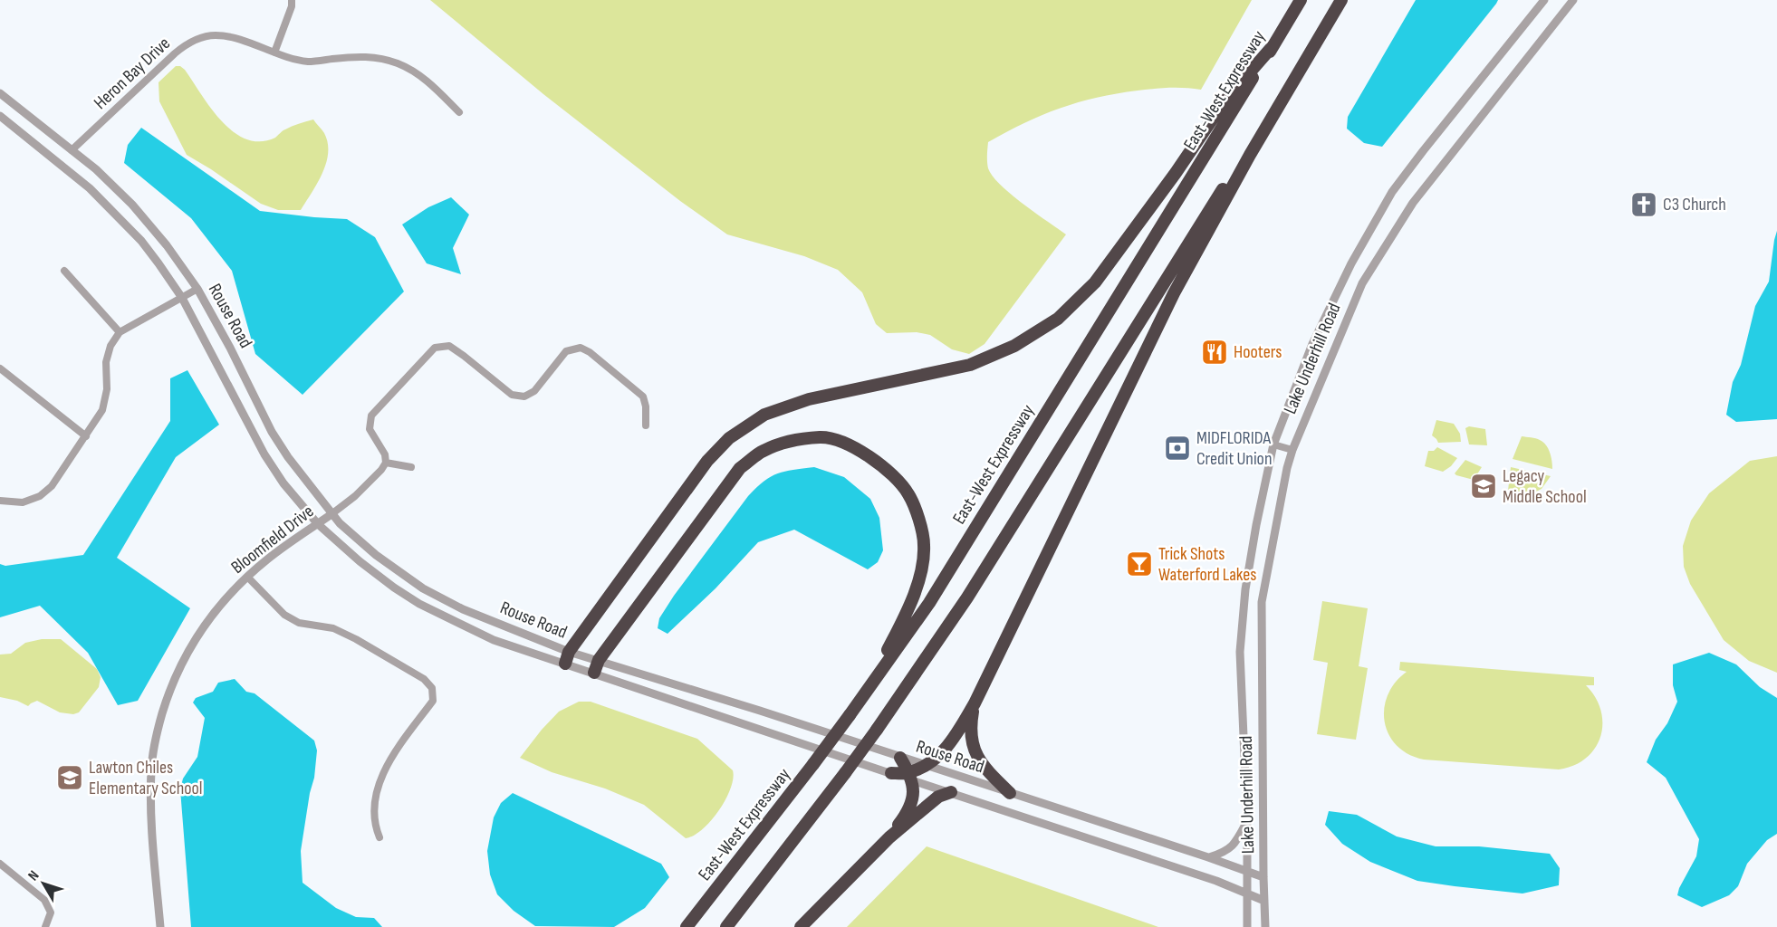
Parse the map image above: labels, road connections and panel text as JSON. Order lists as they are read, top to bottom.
{
  "streets": {
    "highway": ["East-West Expressway"],
    "street": [
      "Heron Bay Drive",
      "Rouse Road",
      "Lake Underhill Road",
      "Bloomfield Drive"
    ]
  },
  "crossings": [
    ["Heron Bay Drive", "Rouse Road"],
    ["Rouse Road", "Lake Underhill Road"],
    ["Rouse Road", "Bloomfield Drive"]
  ],
  "places": {
    "church": ["C3 Church"],
    "restaurant": ["Hooters"],
    "bank": ["MIDFLORIDA Credit Union"],
    "school or university": ["Legacy Middle School", "Lawton Chiles Elementary School"],
    "bar": ["Trick Shots Waterford Lakes"]
  },
  "north": "top left"
}
